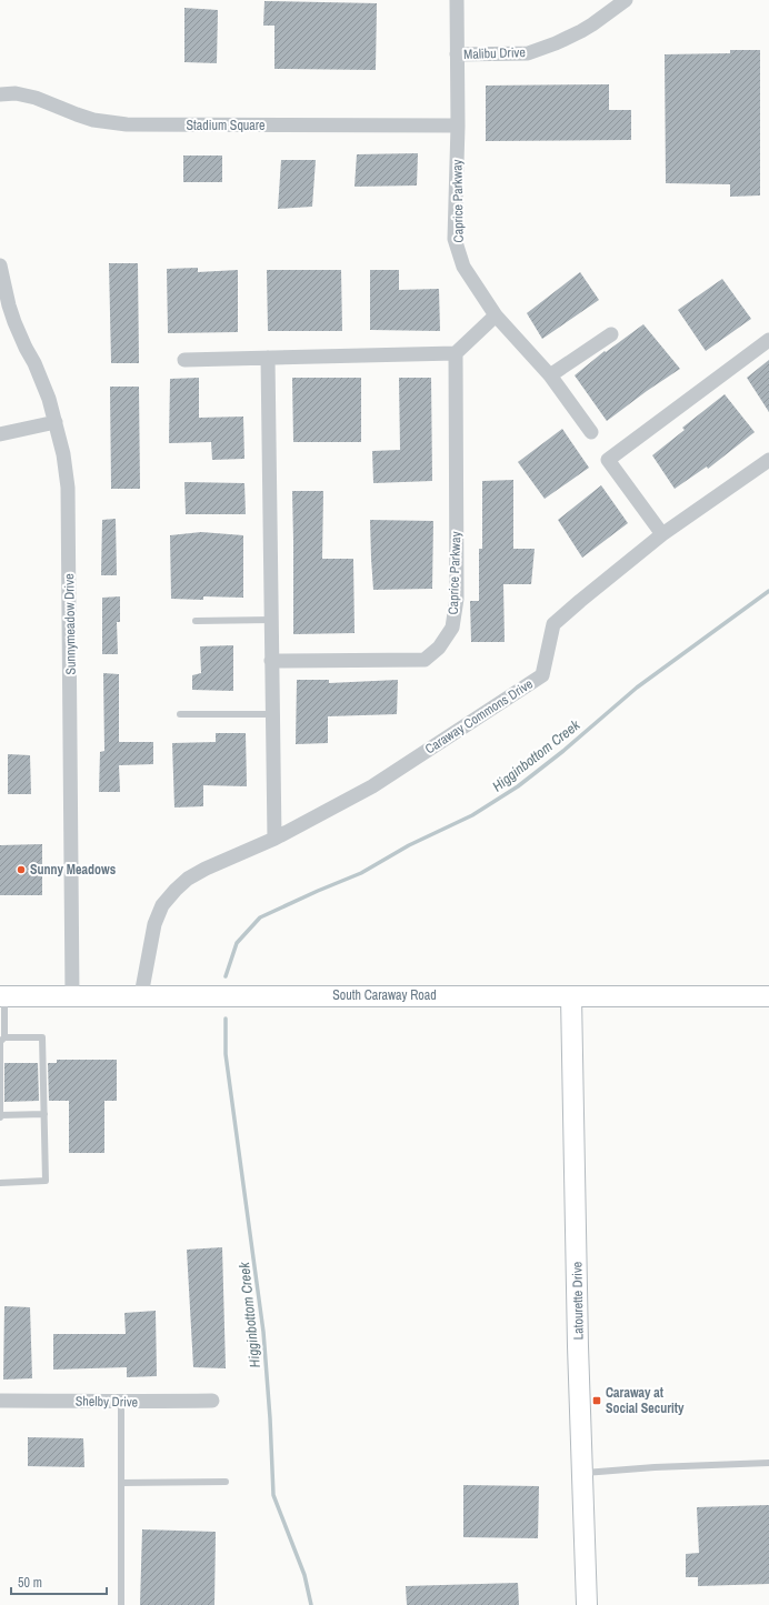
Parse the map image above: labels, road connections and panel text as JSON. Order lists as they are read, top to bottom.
{
  "streets": {
    "street": [
      "Malibu Drive",
      "Stadium Square",
      "Caprice Parkway",
      "Sunnymeadow Drive",
      "Caraway Commons Drive",
      "South Caraway Road",
      "Latourette Drive",
      "Shelby Drive"
    ]
  },
  "crossings": [
    ["Malibu Drive", "Caprice Parkway"],
    ["Stadium Square", "Caprice Parkway"],
    ["Sunnymeadow Drive", "South Caraway Road"],
    ["South Caraway Road", "Latourette Drive"]
  ],
  "water": ["Higginbottom Creek"],
  "places": {
    "other": ["Sunny Meadows"],
    "transit": ["Caraway at Social Security"]
  },
  "scale_bar": "50 m"
}
